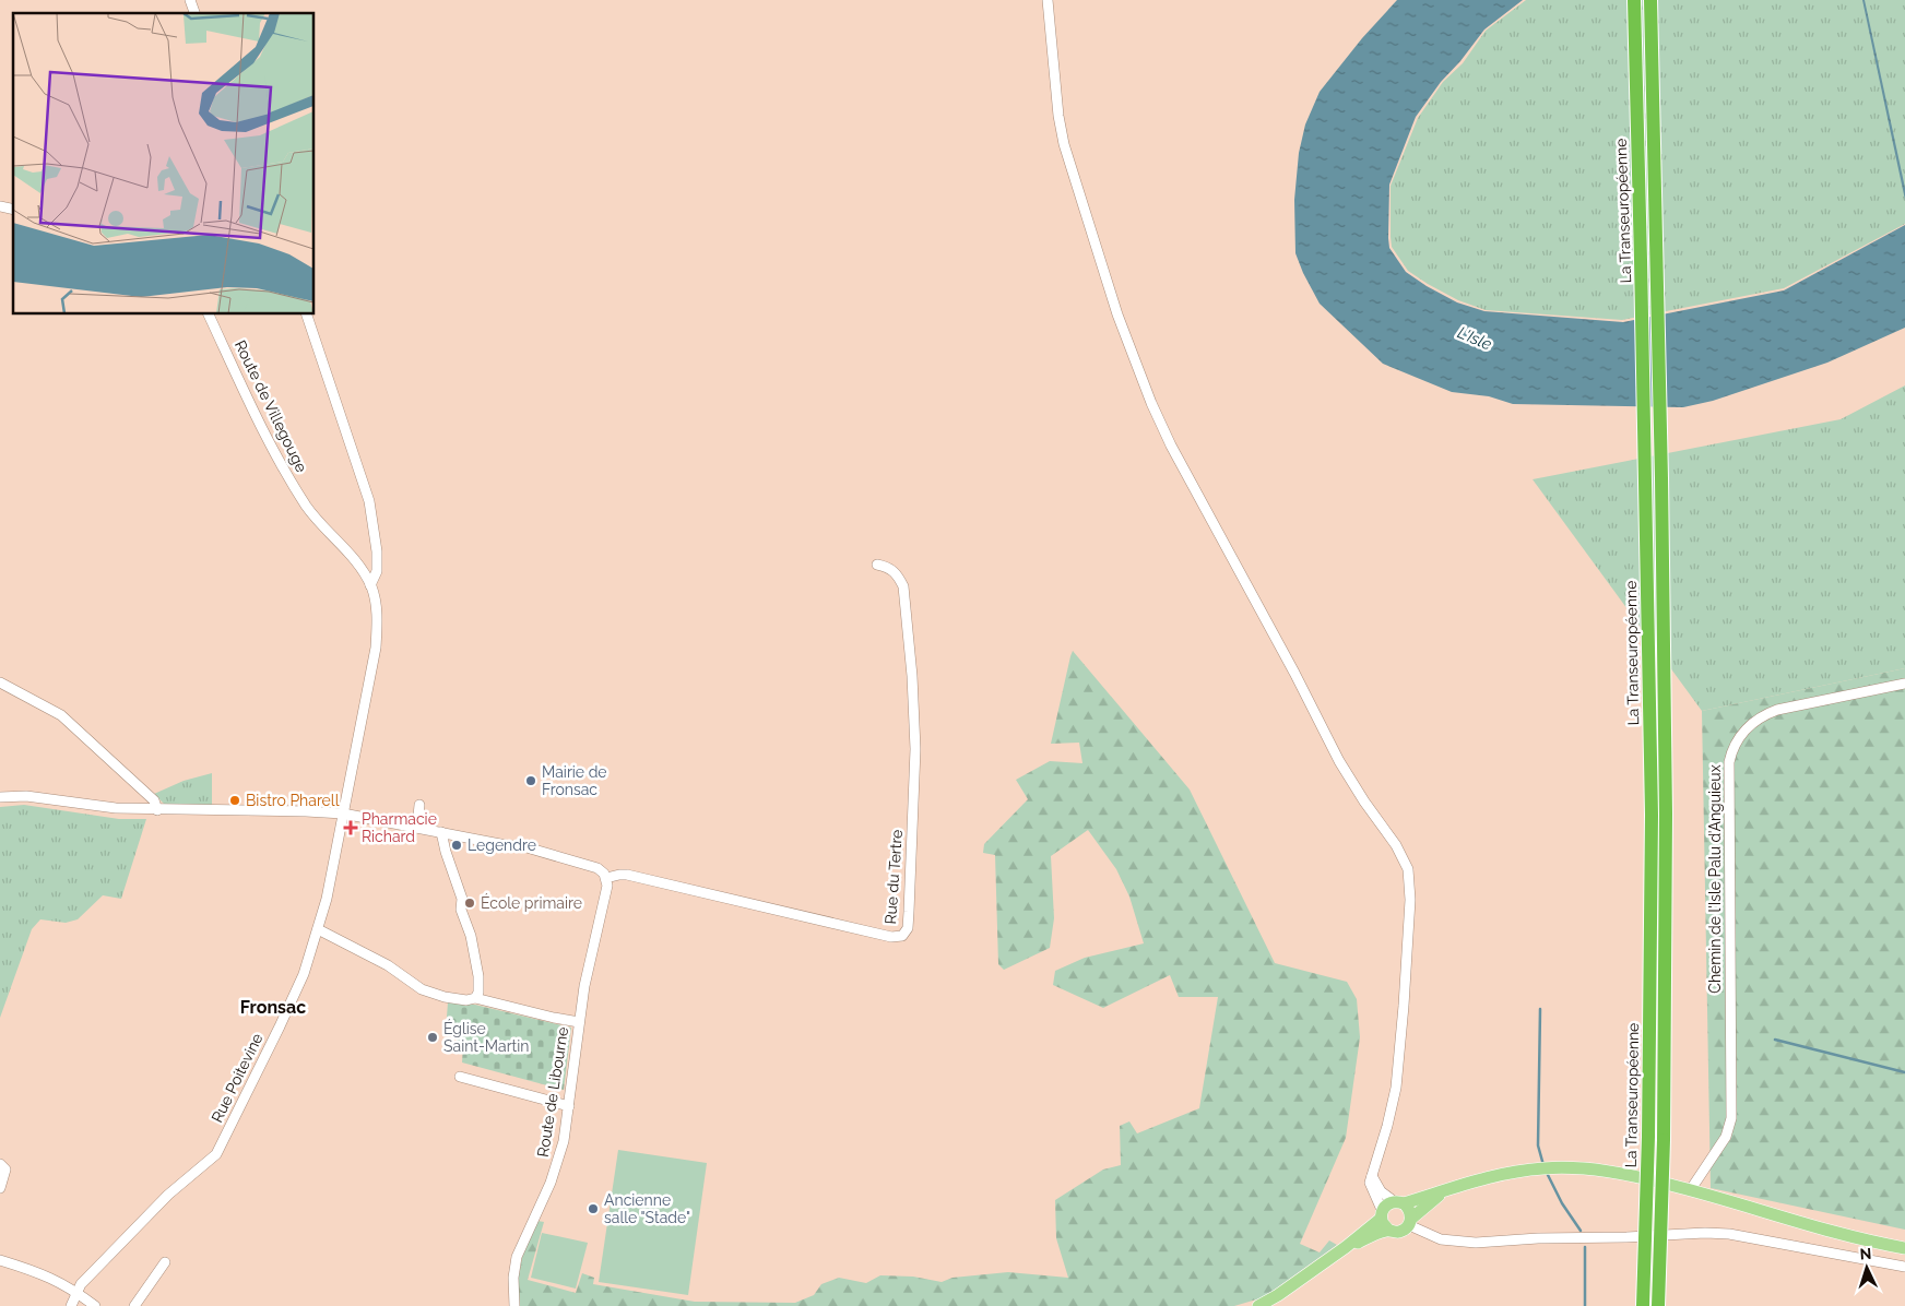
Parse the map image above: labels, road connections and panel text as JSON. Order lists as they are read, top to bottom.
{
  "streets": {
    "highway": ["La Transeuropéenne"],
    "street": [
      "Route de Villegouge",
      "Rue du Tertre",
      "Chemin de l'Isle Palu d’Anguieux",
      "Rue Poitevine",
      "Route de Libourne"
    ]
  },
  "crossings": [
    ["Route de Villegouge", "Rue Poitevine"],
    ["Rue du Tertre", "Route de Libourne"]
  ],
  "districts": ["Fronsac"],
  "water": ["L'Isle"],
  "places": {
    "other": [
      "Mairie de Fronsac",
      "Bistro Pharell",
      "Legendre",
      "École primaire",
      "Église Saint-Martin",
      "Ancienne salle \"Stade\""
    ],
    "health": ["Pharmacie Richard"]
  },
  "north": "top"
}
